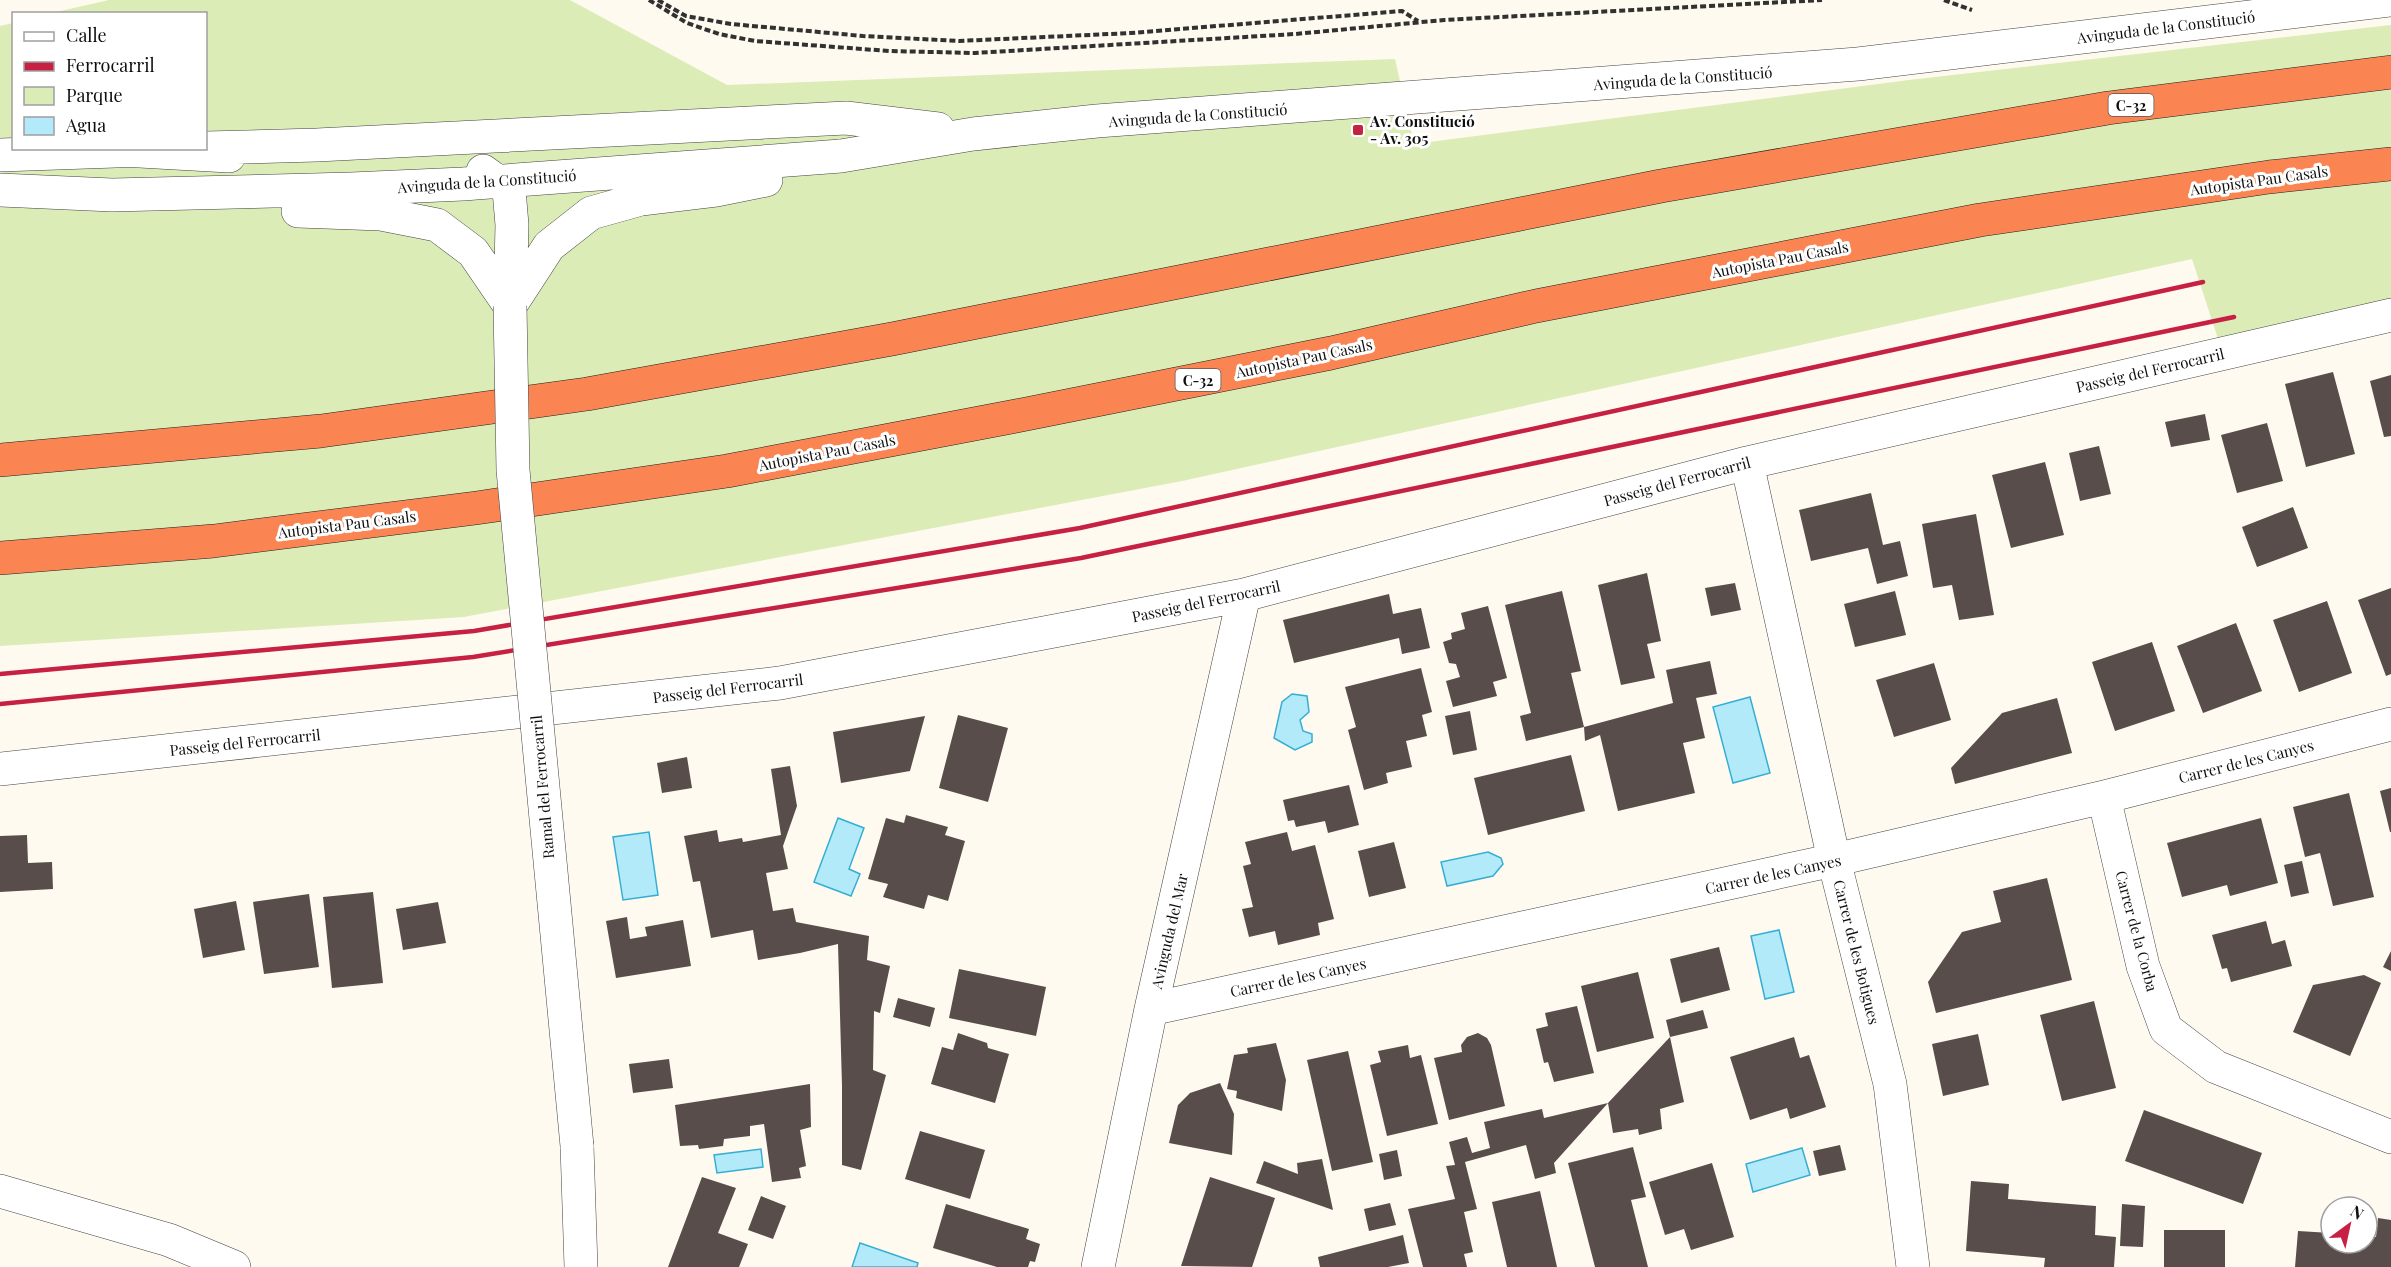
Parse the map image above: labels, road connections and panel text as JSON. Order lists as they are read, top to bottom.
{
  "streets": {
    "highway": ["C-32", "Autopista Pau Casals"],
    "street": [
      "Avinguda de la Constitució",
      "Passeig del Ferrocarril",
      "Carrer de les Canyes",
      "Ramal del Ferrocarril",
      "Avinguda del Mar",
      "Carrer de la Corba",
      "Carrer de les Botigues"
    ]
  },
  "crossings": [
    ["Avinguda de la Constitució", "Ramal del Ferrocarril"],
    ["Passeig del Ferrocarril", "Avinguda del Mar"],
    ["Passeig del Ferrocarril", "Carrer de les Botigues"],
    ["Carrer de les Canyes", "Avinguda del Mar"],
    ["Carrer de les Canyes", "Carrer de la Corba"],
    ["Carrer de les Canyes", "Carrer de les Botigues"]
  ],
  "places": {
    "transit": ["Av. Constitució - Av. 305"]
  },
  "legend": [
    "Calle",
    "Ferrocarril",
    "Parque",
    "Agua"
  ],
  "north": "top right"
}
